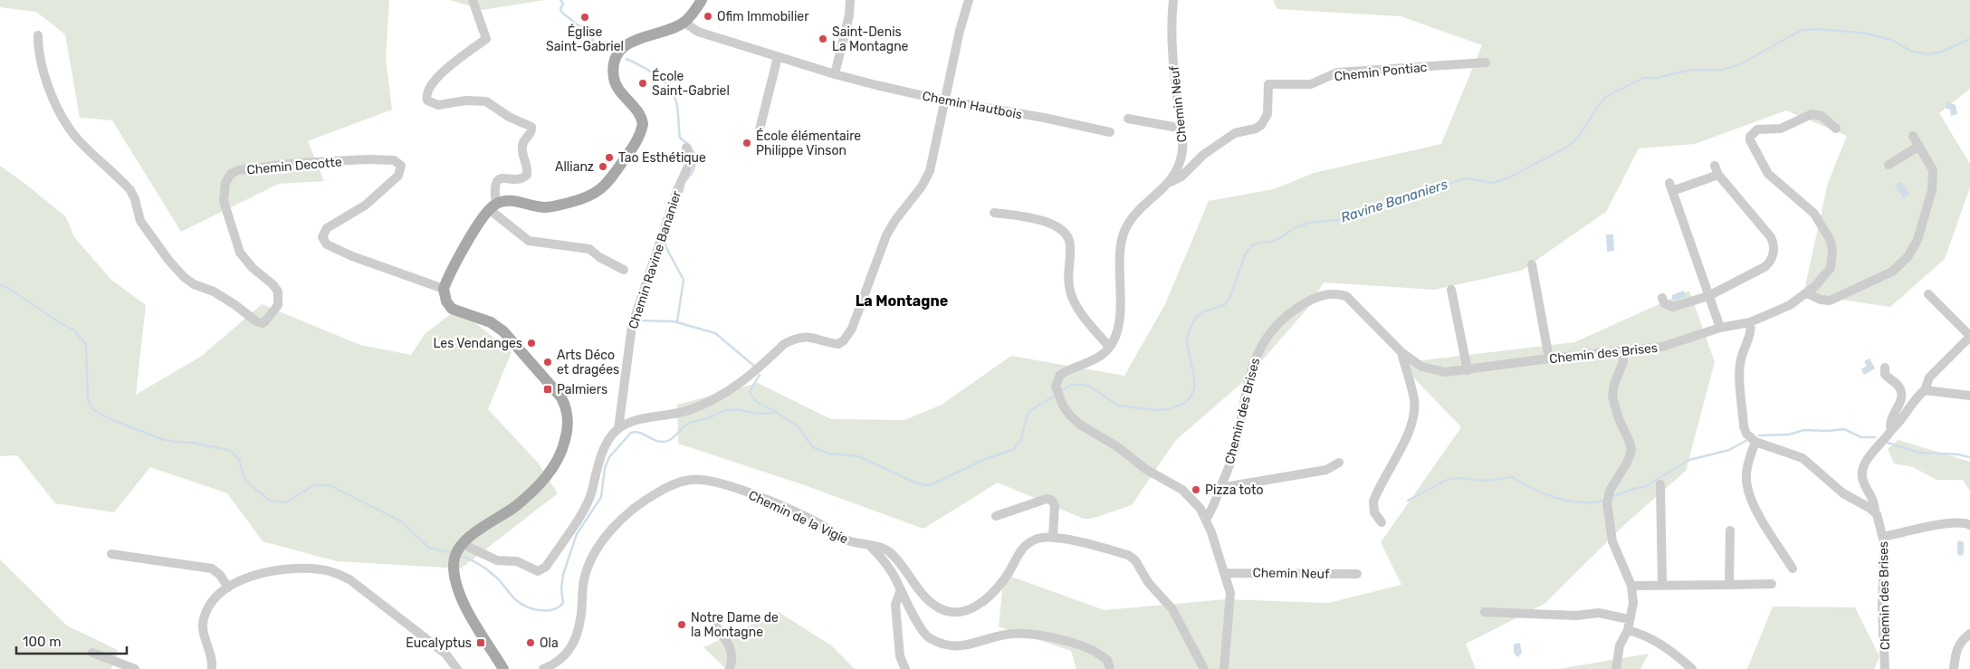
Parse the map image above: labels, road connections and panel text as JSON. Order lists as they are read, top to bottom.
{
  "streets": {
    "street": [
      "Chemin Pontiac",
      "Chemin Neuf",
      "Chemin Hautbois",
      "Chemin Decotte",
      "Chemin Ravine Bananier",
      "Chemin des Brises",
      "Chemin de la Vigie"
    ]
  },
  "crossings": [
    ["Chemin Pontiac", "Chemin Neuf"]
  ],
  "districts": ["La Montagne"],
  "water": ["Ravine Bananiers"],
  "places": {
    "other": [
      "Ofim Immobilier",
      "Église Saint-Gabriel",
      "Saint-Denis La Montagne",
      "École Saint-Gabriel",
      "École élémentaire Philippe Vinson",
      "Tao Esthétique",
      "Allianz",
      "Les Vendanges",
      "Arts Déco et dragées",
      "Pizza toto",
      "Notre Dame de la Montagne",
      "Ola"
    ],
    "transit": ["Palmiers", "Eucalyptus"]
  },
  "scale_bar": "100 m"
}
